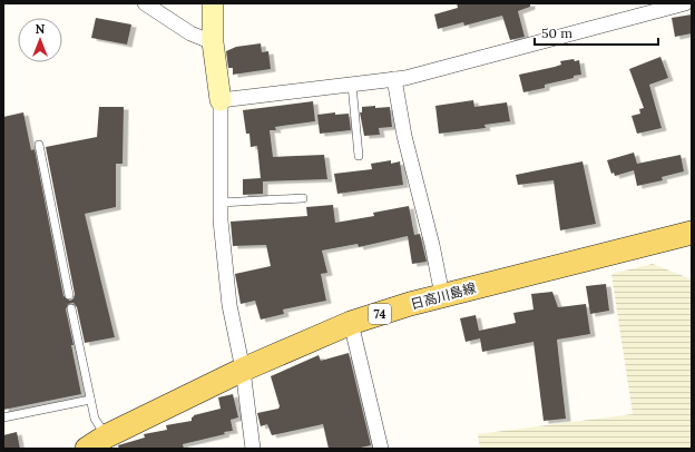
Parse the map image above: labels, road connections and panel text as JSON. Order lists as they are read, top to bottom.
{
  "streets": {
    "main road": ["日高川島線", "74"]
  },
  "scale_bar": "50 m",
  "north": "top"
}
